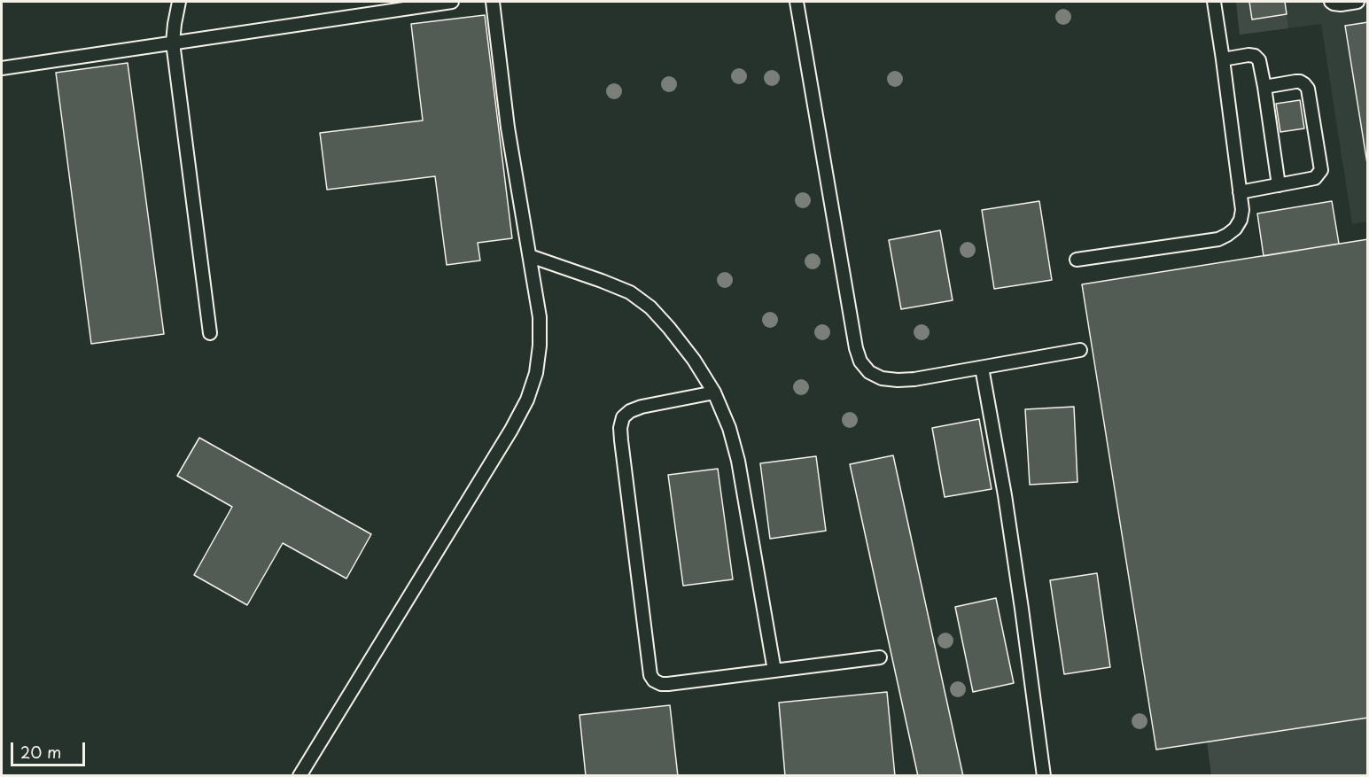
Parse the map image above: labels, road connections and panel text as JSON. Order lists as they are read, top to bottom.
{
  "scale_bar": "20 m"
}
